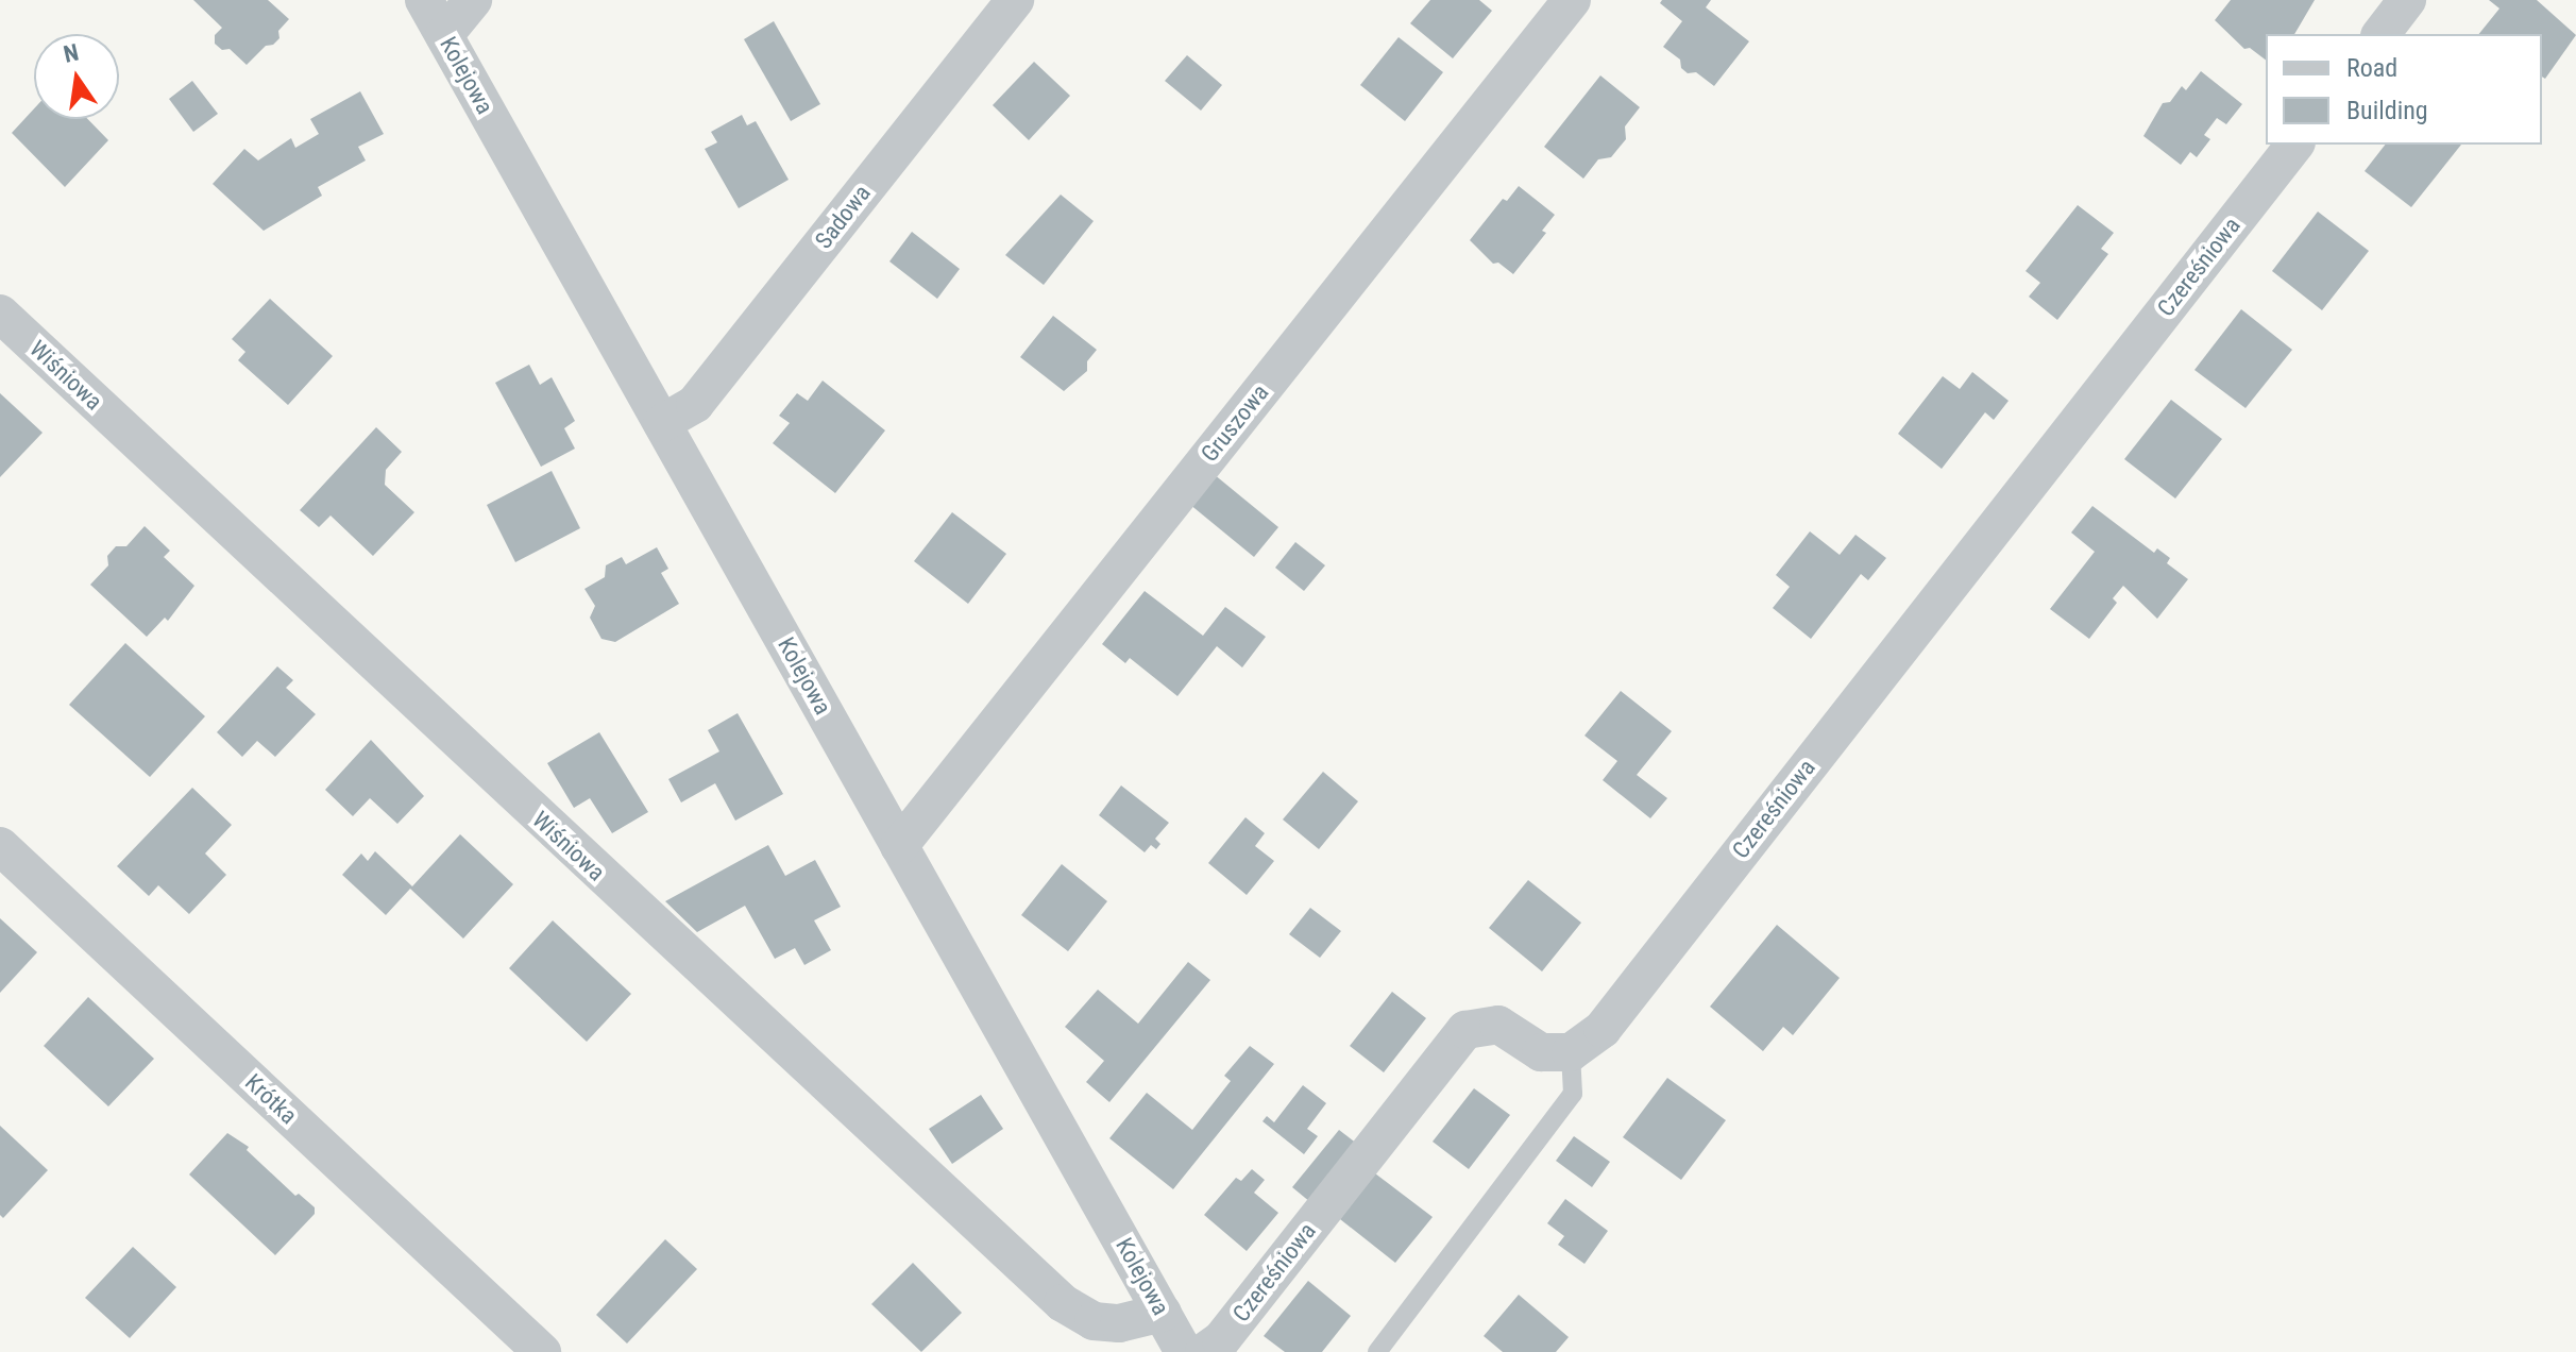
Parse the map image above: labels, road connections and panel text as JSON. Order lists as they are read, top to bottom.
{
  "streets": {
    "street": [
      "Kolejowa",
      "Sadowa",
      "Czereśniowa",
      "Wiśniowa",
      "Gruszowa",
      "Krótka"
    ]
  },
  "crossings": [
    ["Kolejowa", "Sadowa"],
    ["Kolejowa", "Wiśniowa"],
    ["Kolejowa", "Gruszowa"]
  ],
  "legend": ["Road", "Building"],
  "north": "top"
}
